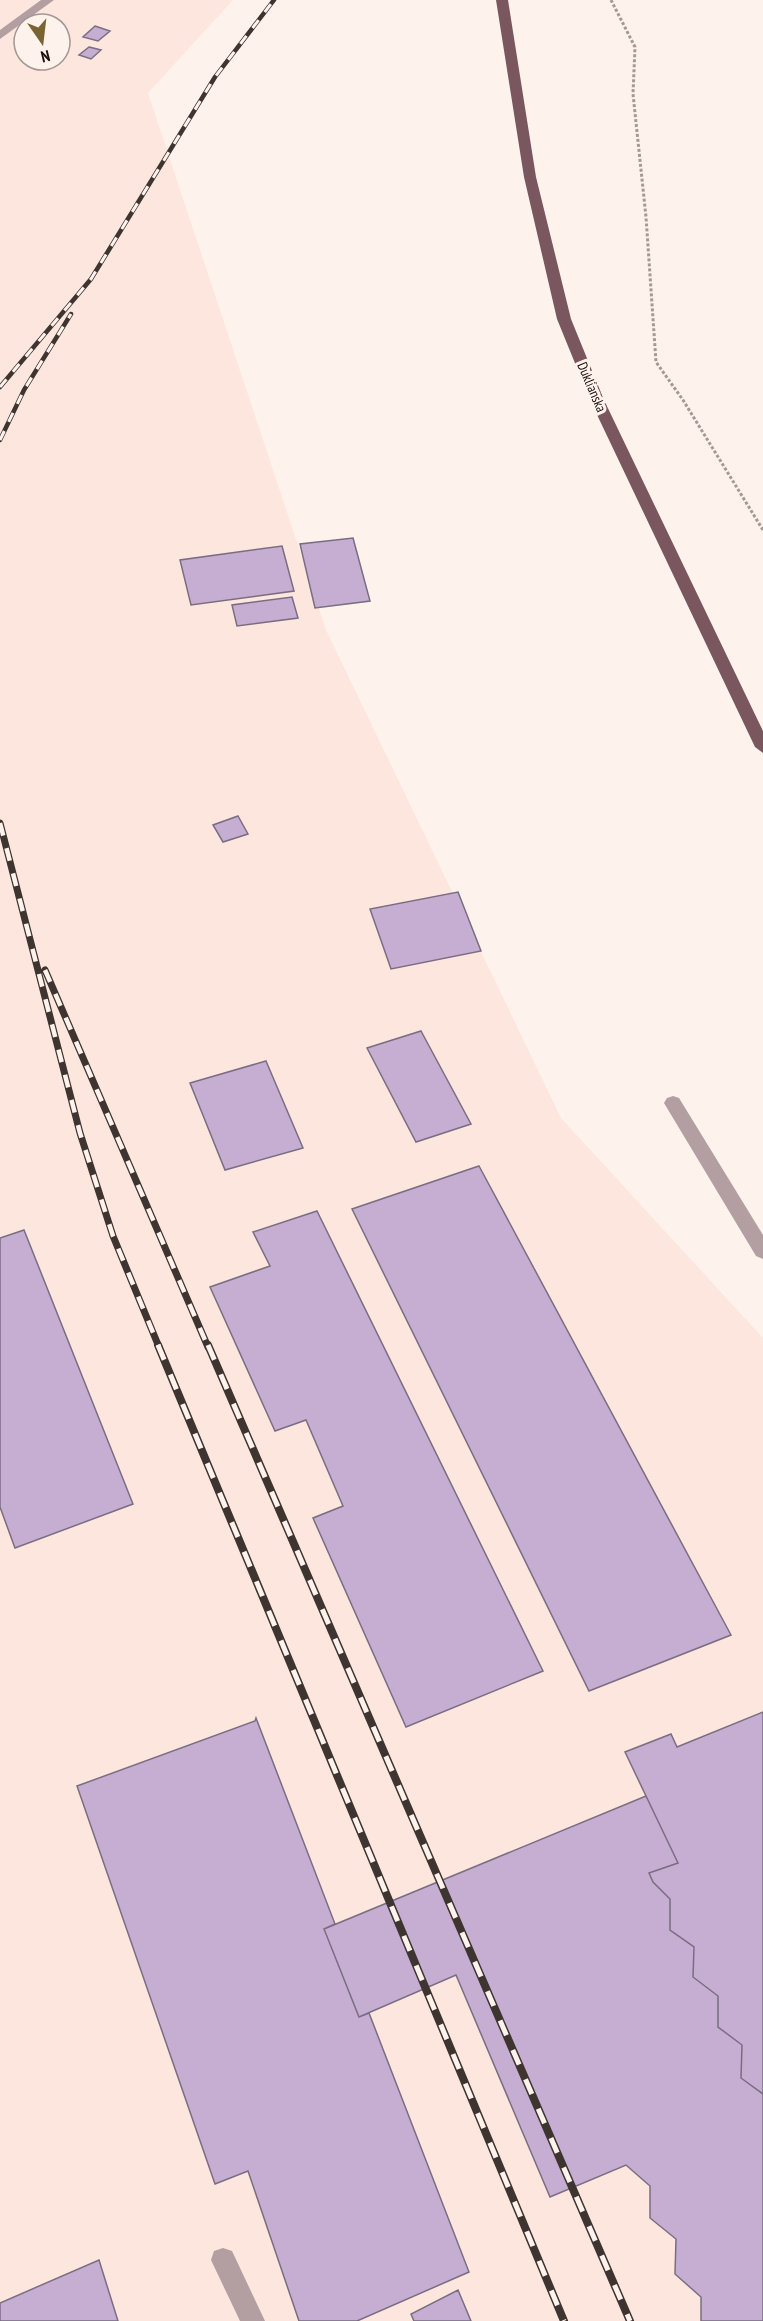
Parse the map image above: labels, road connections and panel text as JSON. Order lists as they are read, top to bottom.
{
  "streets": {
    "main road": ["Duklianska"]
  },
  "north": "bottom"
}
